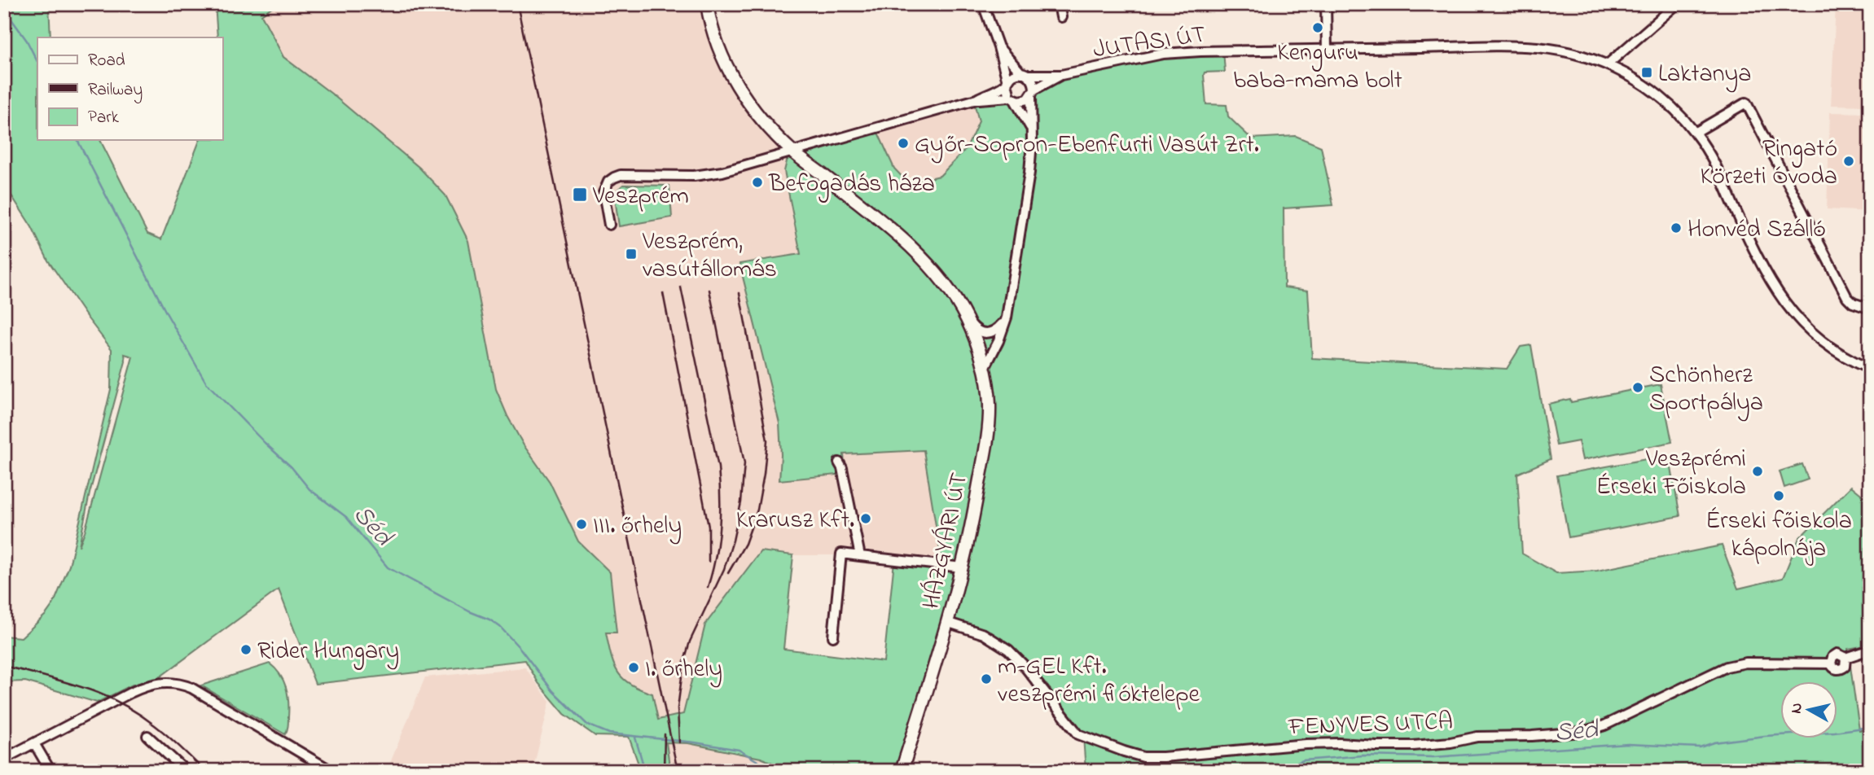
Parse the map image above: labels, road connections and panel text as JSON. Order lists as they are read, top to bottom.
{
  "streets": {
    "main road": ["HÁZGYÁRI ÚT"],
    "street": ["JUTASI ÚT", "FENYVES UTCA"]
  },
  "crossings": [
    ["JUTASI ÚT", "HÁZGYÁRI ÚT"],
    ["HÁZGYÁRI ÚT", "FENYVES UTCA"]
  ],
  "water": ["Séd"],
  "places": {
    "other": [
      "Kenguru baba-mama bolt",
      "Győr-Sopron-Ebenfurti Vasút Zrt.",
      "Ringató Körzeti Óvoda",
      "Befogadás háza",
      "Honvéd Szálló",
      "Schönherz Sportpálya",
      "Veszprémi Érseki Főiskola",
      "Érseki főiskola kápolnája",
      "Krarusz Kft.",
      "III. őrhely",
      "Rider Hungary",
      "I. őrhely",
      "m-GEL Kft. veszprémi fióktelepe"
    ],
    "transit": ["Laktanya", "Veszprém", "Veszprém, vasútállomás"]
  },
  "legend": ["Road", "Railway", "Park"],
  "north": "left"
}
